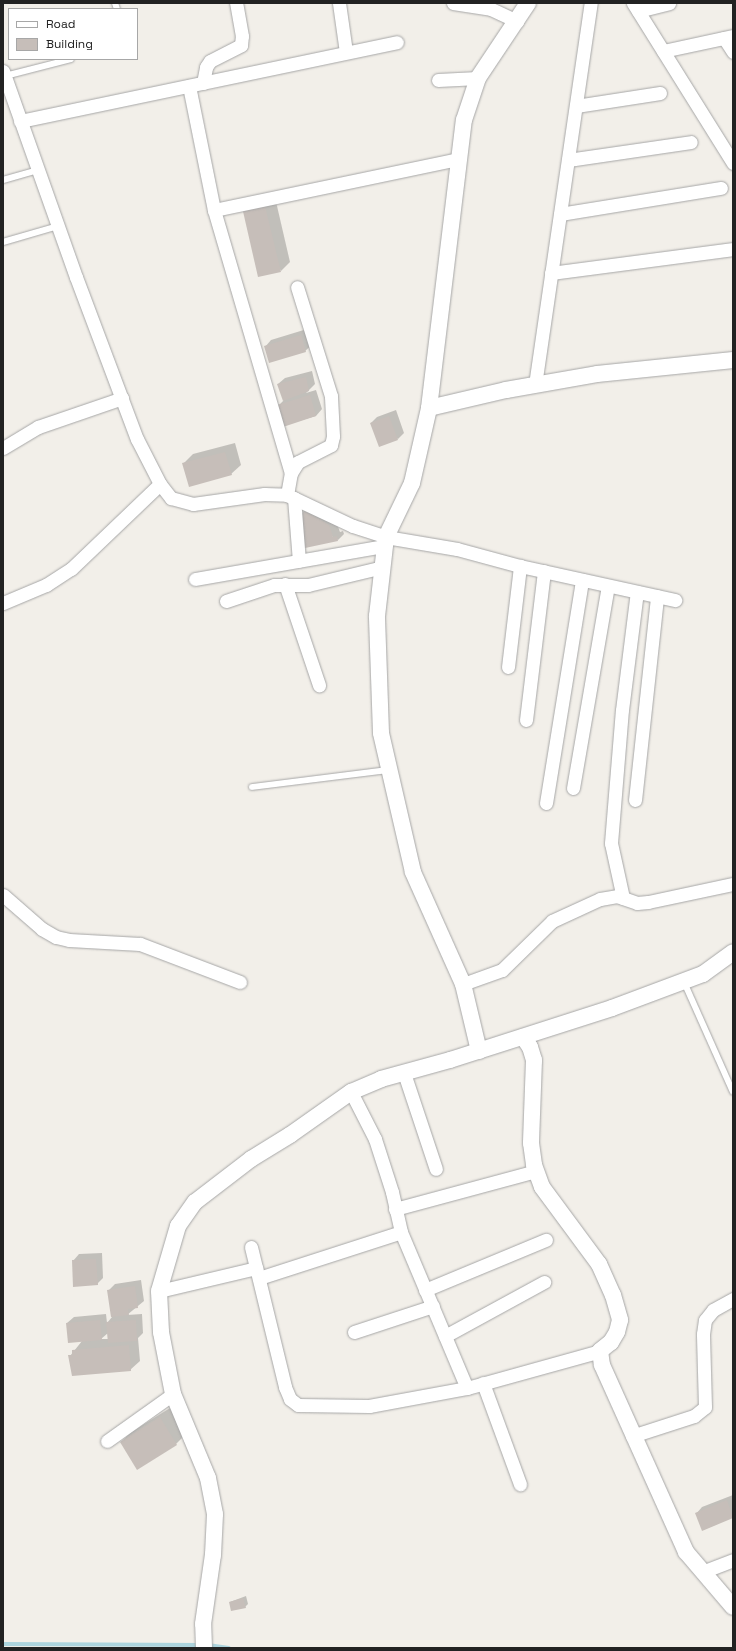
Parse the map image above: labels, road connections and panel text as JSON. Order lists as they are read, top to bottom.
{
  "legend": ["Road", "Building"]
}
